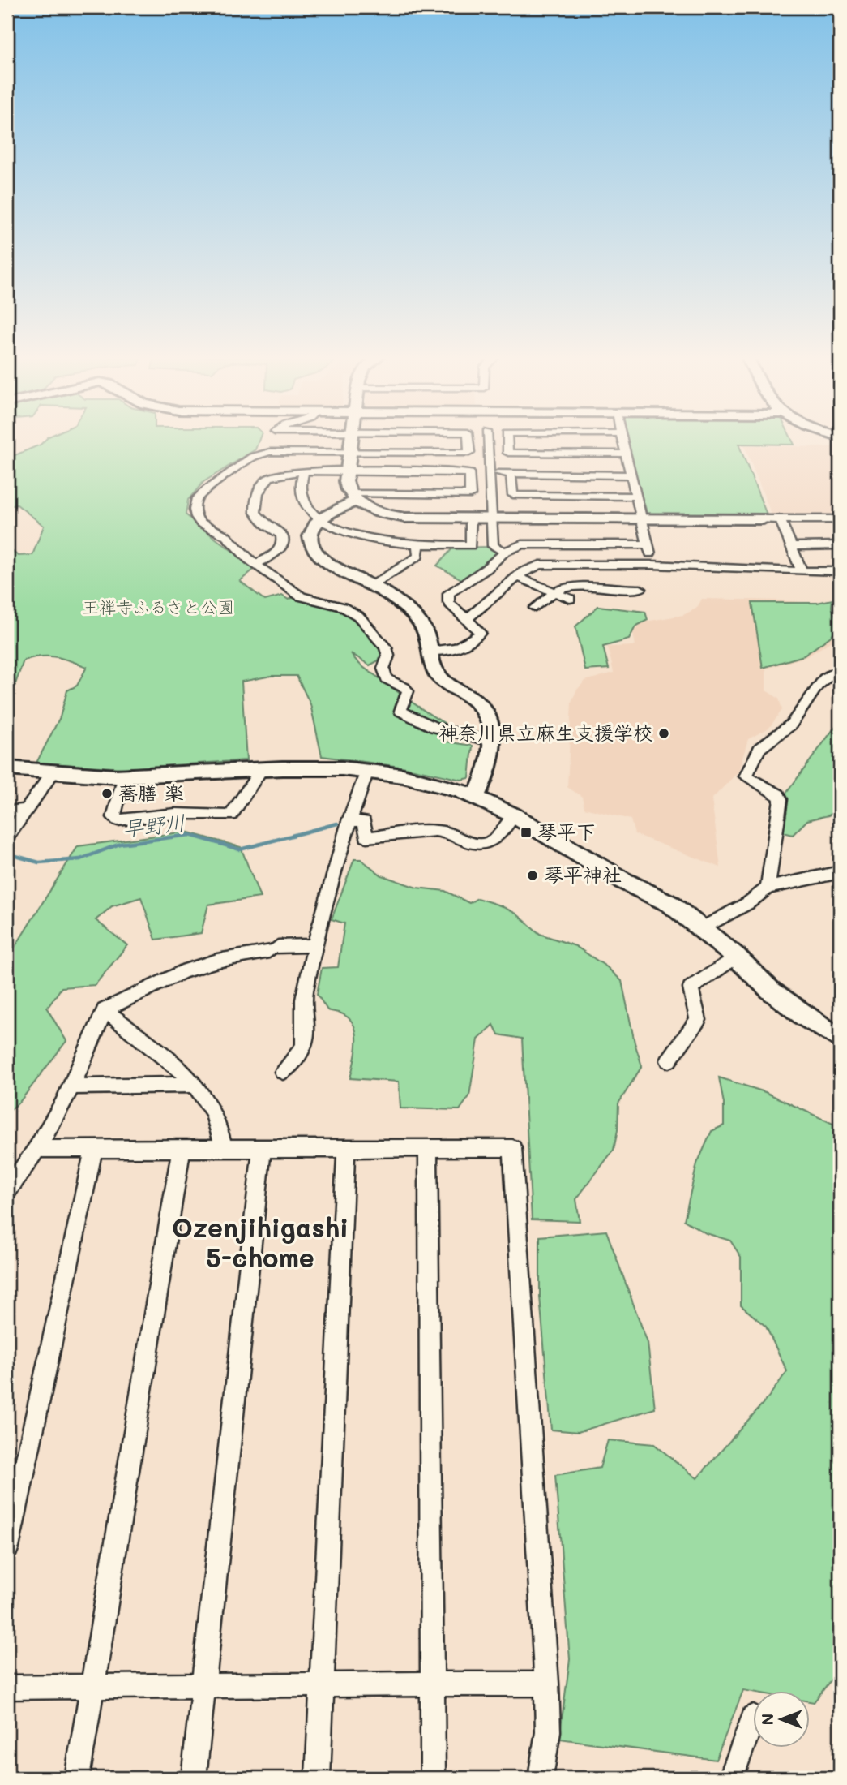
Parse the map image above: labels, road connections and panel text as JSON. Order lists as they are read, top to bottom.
{
  "districts": ["Ozenjihigashi 5-chome"],
  "water": ["早野川"],
  "parks": ["王禅寺ふるさと公園"],
  "places": {
    "other": ["神奈川県立麻生支援学校", "蕎膳 楽", "琴平神社"],
    "transit": ["琴平下"]
  },
  "north": "left"
}
